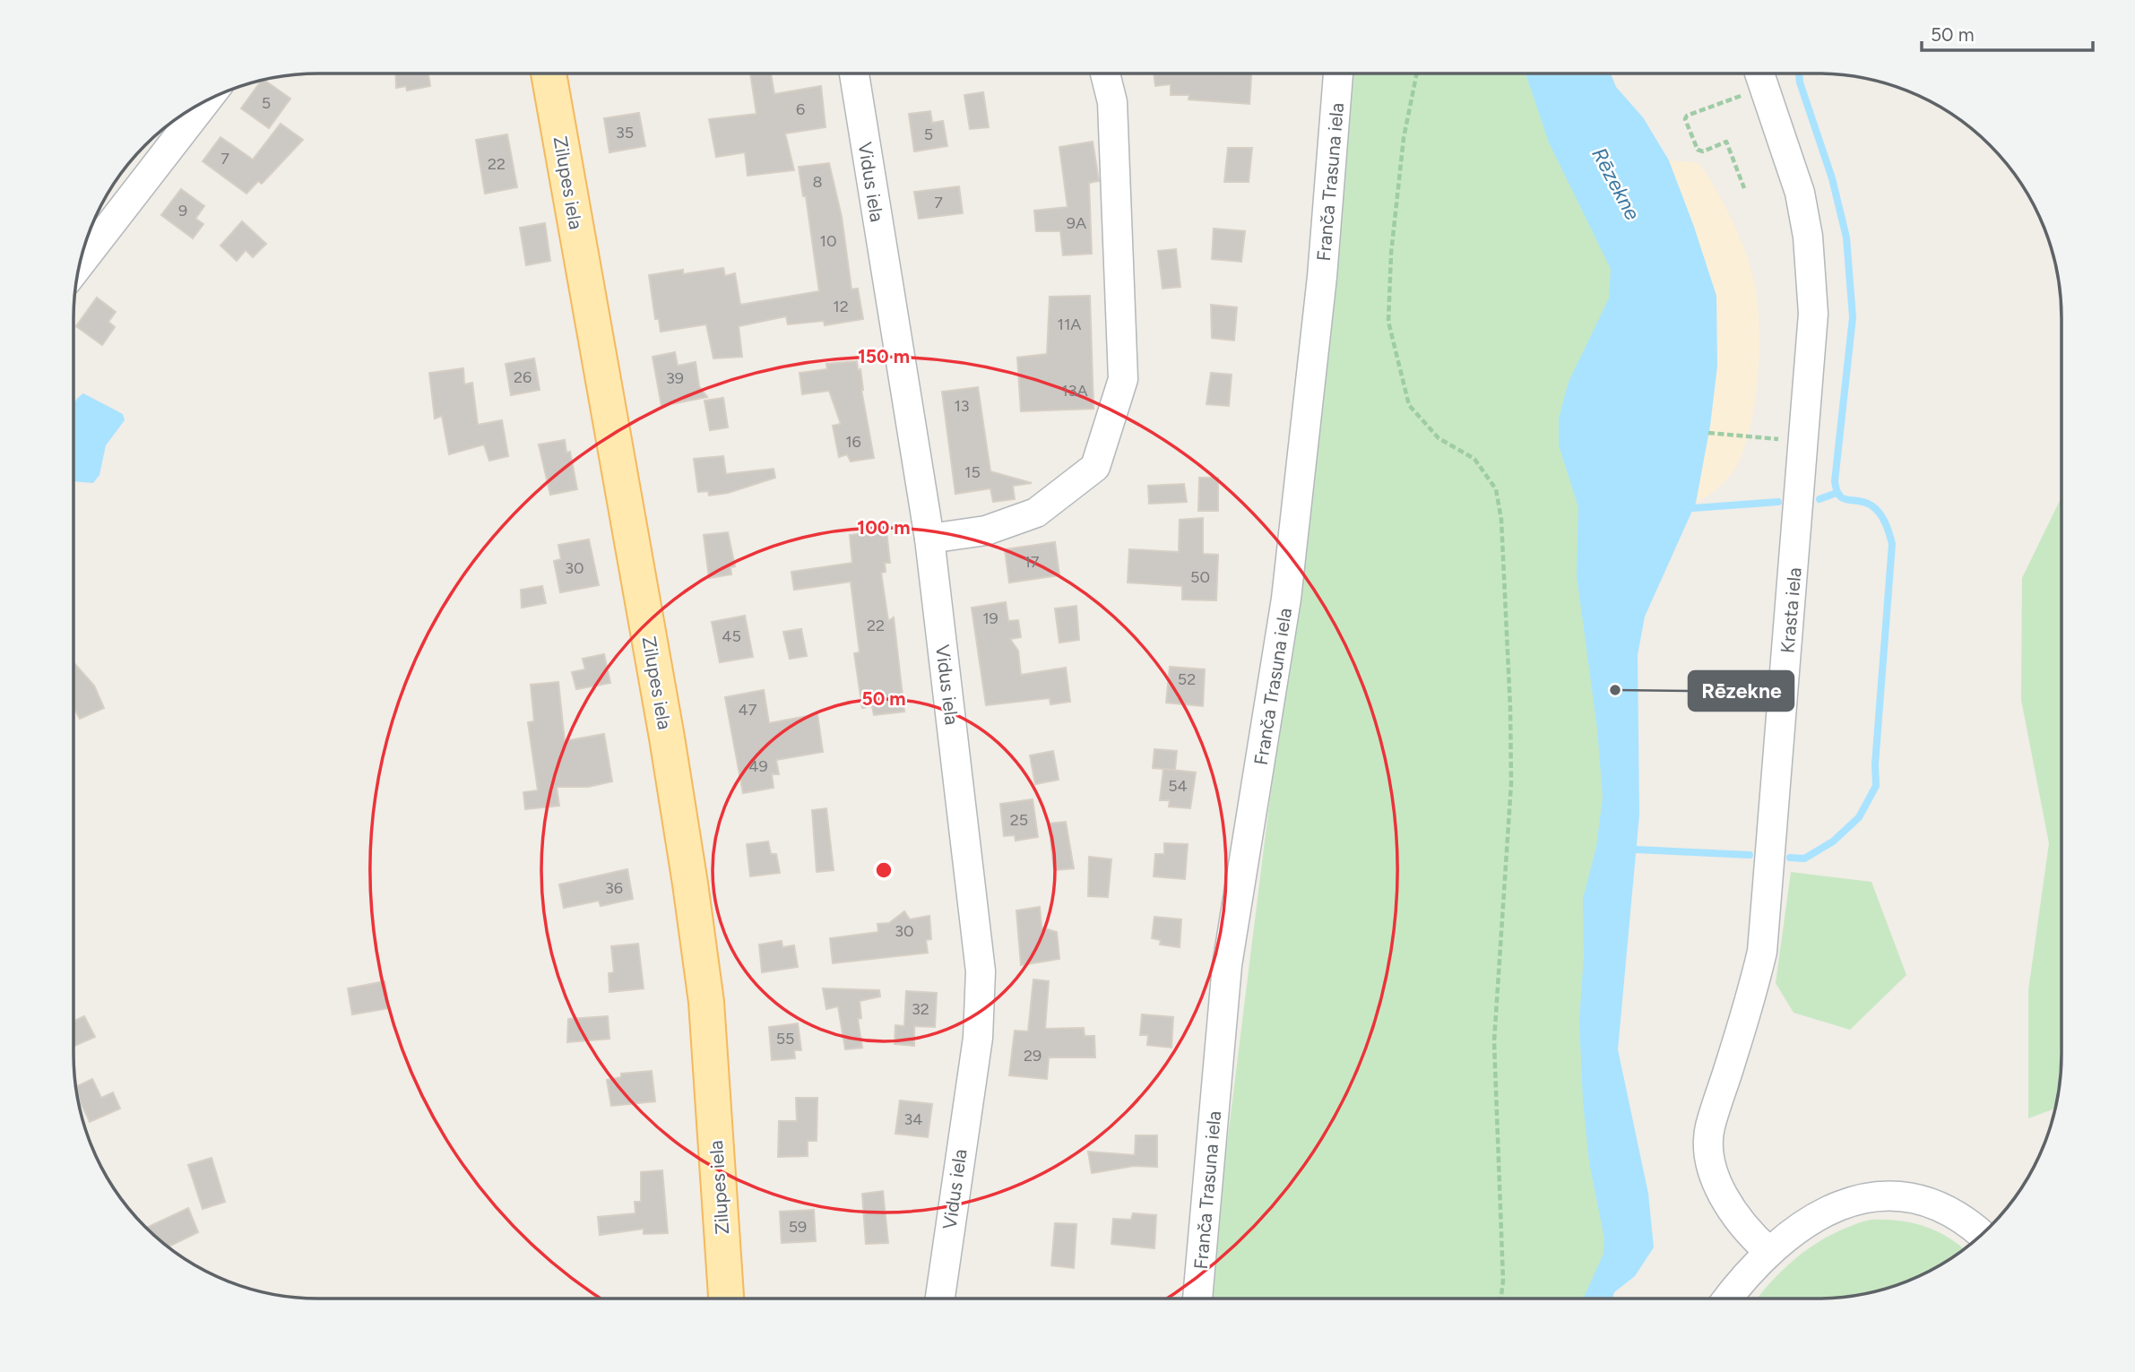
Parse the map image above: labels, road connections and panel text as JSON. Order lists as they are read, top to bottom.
{
  "streets": {
    "main road": ["Zilupes iela"],
    "street": ["Vidus iela", "Franča Trasuna iela", "Krasta iela"]
  },
  "water": ["Rēzekne"],
  "places": ["Rēzekne"],
  "house_numbers": [
    "5",
    "6",
    "35",
    "5",
    "7",
    "22",
    "8",
    "7",
    "9",
    "9A",
    "10",
    "12",
    "11A",
    "26",
    "39",
    "13A",
    "13",
    "16",
    "15",
    "17",
    "30",
    "50",
    "19",
    "22",
    "45",
    "52",
    "47",
    "49",
    "54",
    "25",
    "36",
    "30",
    "32",
    "55",
    "29",
    "34",
    "59"
  ],
  "scale_bar": "50 m",
  "rings": ["150 m", "100 m", "50 m"]
}
